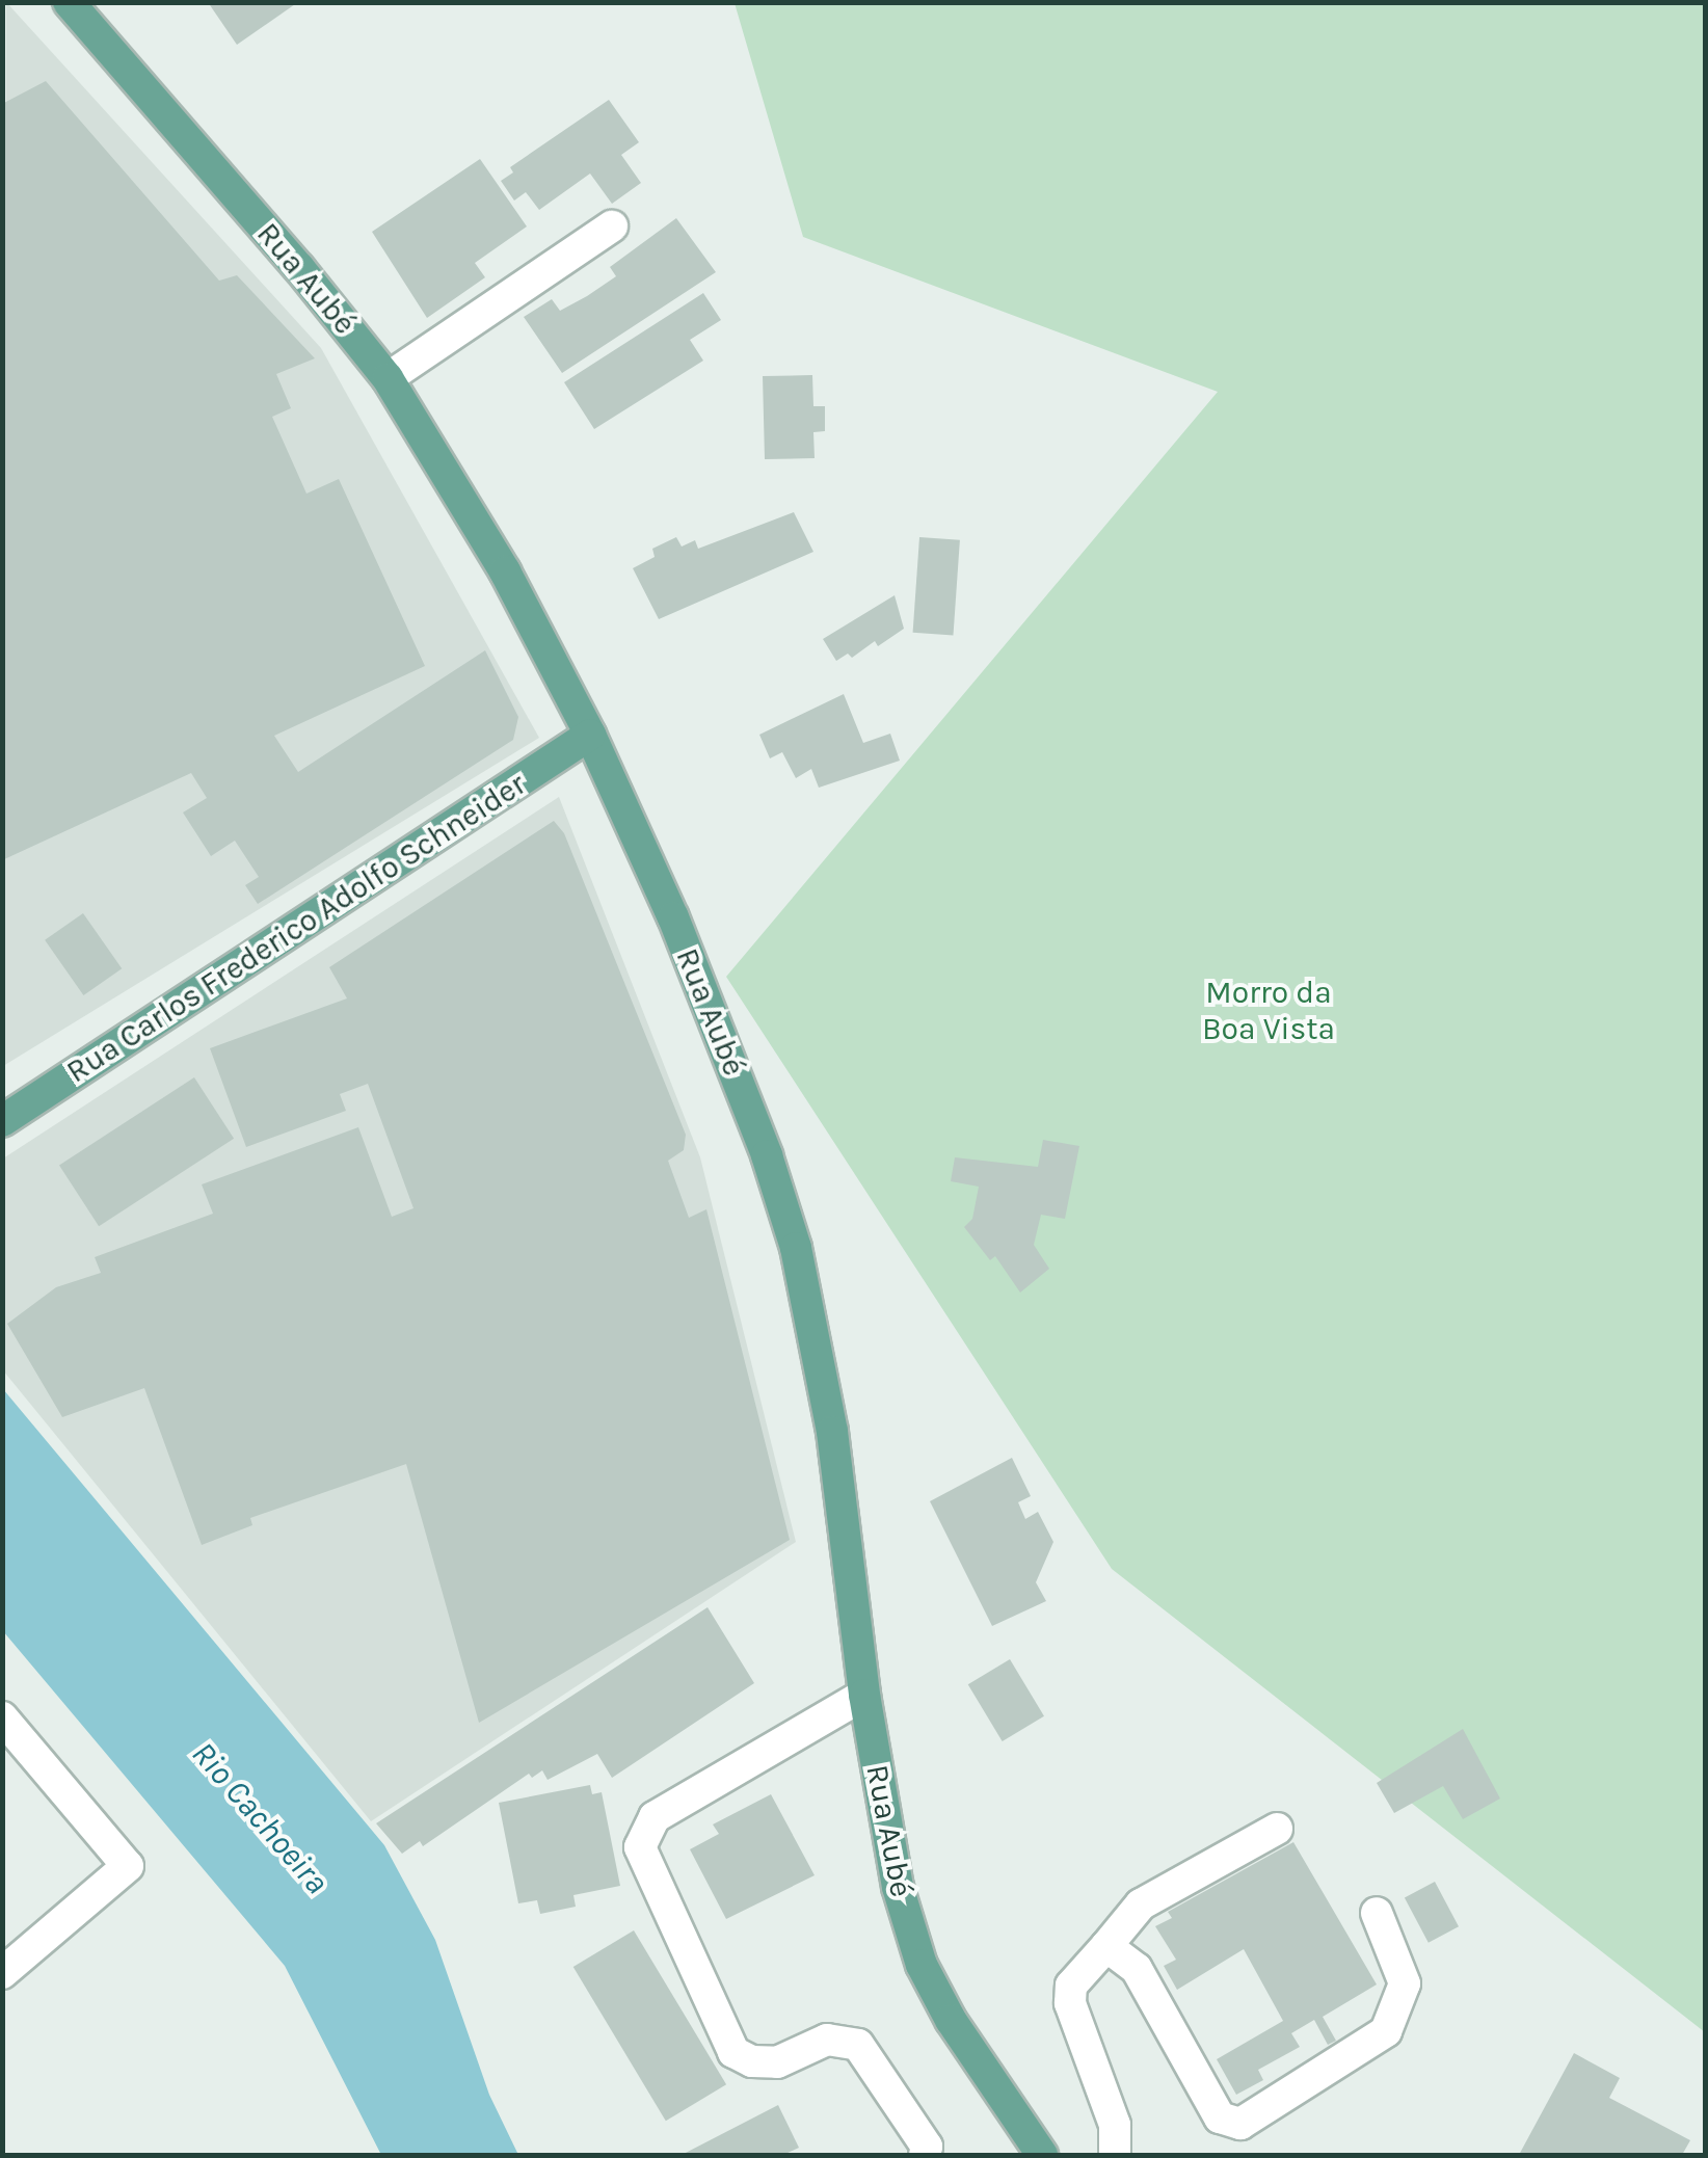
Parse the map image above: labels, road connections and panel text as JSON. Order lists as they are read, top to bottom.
{
  "streets": {
    "main road": ["Rua Aubé", "Rua Carlos Frederico Adolfo Schneider"]
  },
  "crossings": [
    ["Rua Aubé", "Rua Carlos Frederico Adolfo Schneider"]
  ],
  "water": ["Rio Cachoeira"],
  "parks": ["Morro da Boa Vista"]
}
